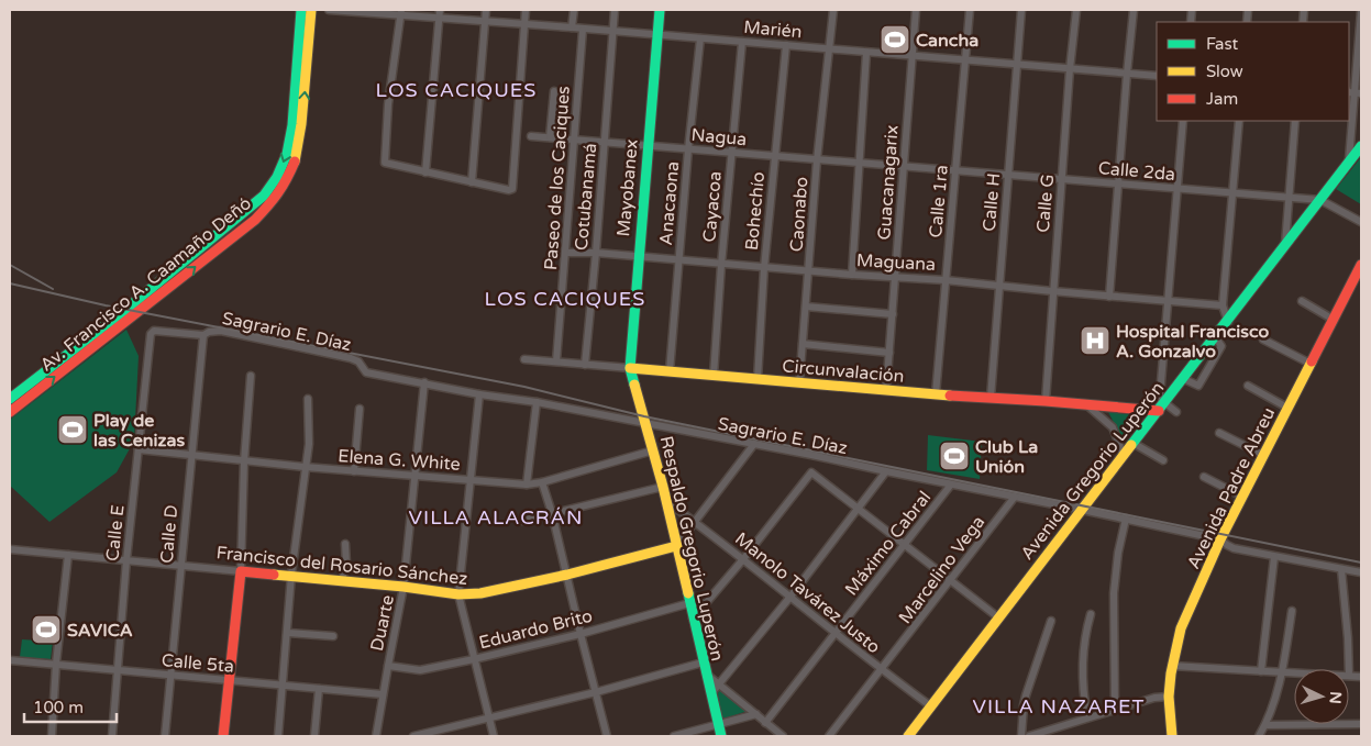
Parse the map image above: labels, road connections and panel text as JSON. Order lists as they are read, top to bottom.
{
  "streets": {
    "main road": [
      "Mayobanex",
      "Av. Francisco A. Caamaño Deñó",
      "Circunvalación",
      "Avenida Gregorio Luperón",
      "Avenida Padre Abreu",
      "Respaldo Gregorio Luperón",
      "Francisco del Rosario Sánchez"
    ],
    "street": [
      "Marién",
      "Nagua",
      "Calle 2da",
      "Paseo de los Caciques",
      "Guacanagarix",
      "Cotubanamá",
      "Calle 1ra",
      "Calle H",
      "Anacaona",
      "Calle G",
      "Cayacoa",
      "Bohechío",
      "Caonabo",
      "Maguana",
      "Sagrario E. Díaz",
      "Elena G. White",
      "Calle E",
      "Calle D",
      "Máximo Cabral",
      "Marcelino Vega",
      "Manolo Tavárez Justo",
      "Duarte",
      "Eduardo Brito",
      "Calle 5ta"
    ]
  },
  "crossings": [
    ["Marién", "Paseo de los Caciques"],
    ["Marién", "Guacanagarix"],
    ["Marién", "Mayobanex"],
    ["Marién", "Cotubanamá"],
    ["Marién", "Calle 1ra"],
    ["Marién", "Calle H"],
    ["Marién", "Anacaona"],
    ["Marién", "Calle G"],
    ["Marién", "Cayacoa"],
    ["Marién", "Bohechío"],
    ["Marién", "Caonabo"],
    ["Nagua", "Calle 2da"],
    ["Nagua", "Paseo de los Caciques"],
    ["Nagua", "Guacanagarix"],
    ["Nagua", "Mayobanex"],
    ["Nagua", "Cotubanamá"],
    ["Nagua", "Anacaona"],
    ["Nagua", "Cayacoa"],
    ["Nagua", "Bohechío"],
    ["Nagua", "Caonabo"],
    ["Calle 2da", "Guacanagarix"],
    ["Calle 2da", "Calle 1ra"],
    ["Calle 2da", "Calle H"],
    ["Calle 2da", "Calle G"],
    ["Calle 2da", "Avenida Gregorio Luperón"],
    ["Paseo de los Caciques", "Maguana"],
    ["Paseo de los Caciques", "Circunvalación"],
    ["Guacanagarix", "Maguana"],
    ["Guacanagarix", "Circunvalación"],
    ["Mayobanex", "Maguana"],
    ["Mayobanex", "Circunvalación"],
    ["Mayobanex", "Respaldo Gregorio Luperón"],
    ["Cotubanamá", "Maguana"],
    ["Cotubanamá", "Circunvalación"],
    ["Calle 1ra", "Maguana"],
    ["Calle 1ra", "Circunvalación"],
    ["Calle H", "Maguana"],
    ["Calle H", "Circunvalación"],
    ["Anacaona", "Maguana"],
    ["Anacaona", "Circunvalación"],
    ["Calle G", "Maguana"],
    ["Calle G", "Circunvalación"],
    ["Cayacoa", "Maguana"],
    ["Cayacoa", "Circunvalación"],
    ["Bohechío", "Maguana"],
    ["Bohechío", "Circunvalación"],
    ["Caonabo", "Maguana"],
    ["Caonabo", "Circunvalación"],
    ["Sagrario E. Díaz", "Avenida Gregorio Luperón"],
    ["Sagrario E. Díaz", "Avenida Padre Abreu"],
    ["Sagrario E. Díaz", "Calle E"],
    ["Sagrario E. Díaz", "Calle D"],
    ["Sagrario E. Díaz", "Máximo Cabral"],
    ["Sagrario E. Díaz", "Respaldo Gregorio Luperón"],
    ["Sagrario E. Díaz", "Marcelino Vega"],
    ["Sagrario E. Díaz", "Duarte"],
    ["Circunvalación", "Avenida Gregorio Luperón"],
    ["Circunvalación", "Respaldo Gregorio Luperón"],
    ["Elena G. White", "Calle E"],
    ["Elena G. White", "Calle D"],
    ["Elena G. White", "Respaldo Gregorio Luperón"],
    ["Elena G. White", "Duarte"],
    ["Avenida Gregorio Luperón", "Manolo Tavárez Justo"],
    ["Calle E", "Francisco del Rosario Sánchez"],
    ["Calle E", "Calle 5ta"],
    ["Calle D", "Francisco del Rosario Sánchez"],
    ["Calle D", "Calle 5ta"],
    ["Máximo Cabral", "Manolo Tavárez Justo"],
    ["Respaldo Gregorio Luperón", "Francisco del Rosario Sánchez"],
    ["Respaldo Gregorio Luperón", "Manolo Tavárez Justo"],
    ["Respaldo Gregorio Luperón", "Eduardo Brito"],
    ["Francisco del Rosario Sánchez", "Duarte"],
    ["Marcelino Vega", "Manolo Tavárez Justo"],
    ["Duarte", "Eduardo Brito"],
    ["Duarte", "Calle 5ta"]
  ],
  "districts": [
    "LOS CACIQUES",
    "LOS CACIQUES",
    "VILLA ALACRÁN",
    "VILLA NAZARET"
  ],
  "places": {
    "sports": [
      "Cancha",
      "Play de las Cenizas",
      "Club La Unión",
      "SAVICA"
    ],
    "hospital": ["Hospital Francisco A. Gonzalvo"]
  },
  "legend": ["Fast", "Slow", "Jam"],
  "scale_bar": "100 m",
  "north": "right"
}
